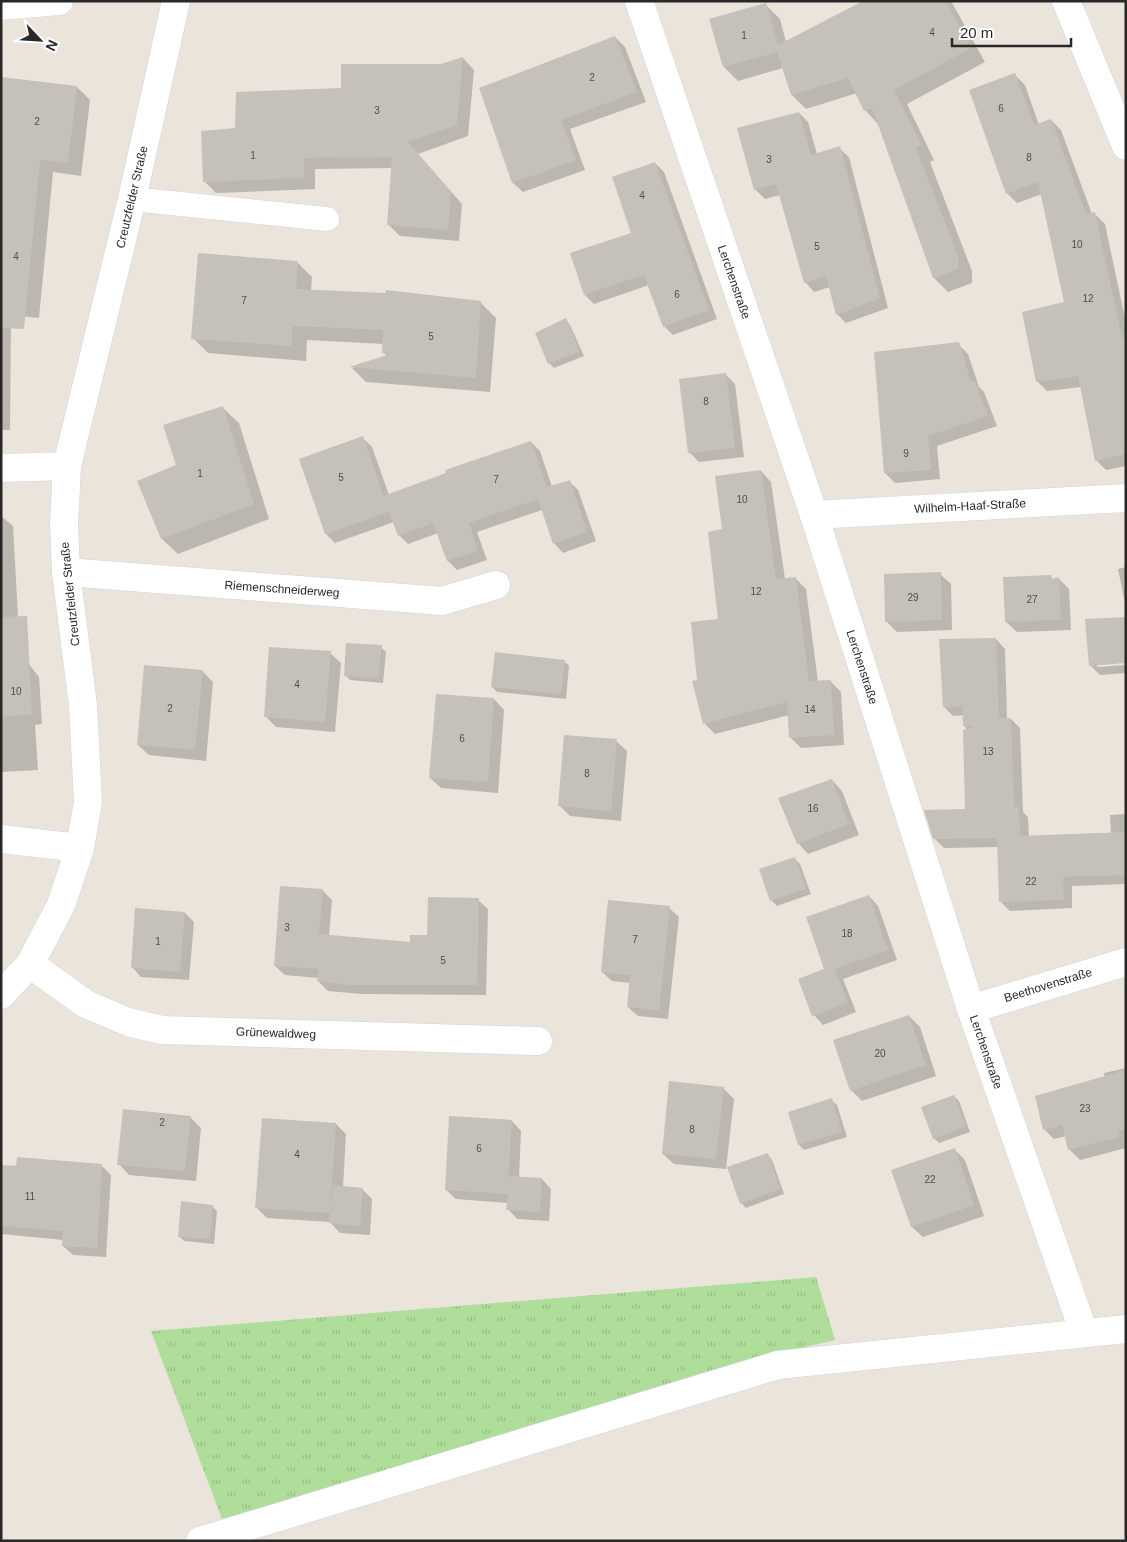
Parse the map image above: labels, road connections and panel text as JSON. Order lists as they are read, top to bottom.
{
  "streets": {
    "street": [
      "Creutzfelder Straße",
      "Lerchenstraße",
      "Wilhelm-Haaf-Straße",
      "Riemenschneiderweg",
      "Beethovenstraße",
      "Grünewaldweg"
    ]
  },
  "crossings": [
    ["Creutzfelder Straße", "Riemenschneiderweg"],
    ["Creutzfelder Straße", "Grünewaldweg"],
    ["Lerchenstraße", "Wilhelm-Haaf-Straße"],
    ["Lerchenstraße", "Beethovenstraße"]
  ],
  "house_numbers": [
    "4",
    "1",
    "2",
    "6",
    "3",
    "2",
    "1",
    "8",
    "3",
    "4",
    "10",
    "5",
    "4",
    "6",
    "12",
    "7",
    "5",
    "8",
    "9",
    "1",
    "5",
    "7",
    "10",
    "12",
    "29",
    "27",
    "4",
    "10",
    "2",
    "14",
    "6",
    "13",
    "8",
    "16",
    "22",
    "3",
    "18",
    "7",
    "1",
    "5",
    "20",
    "23",
    "2",
    "8",
    "6",
    "4",
    "22",
    "11"
  ],
  "scale_bar": "20 m",
  "north": "bottom right"
}
